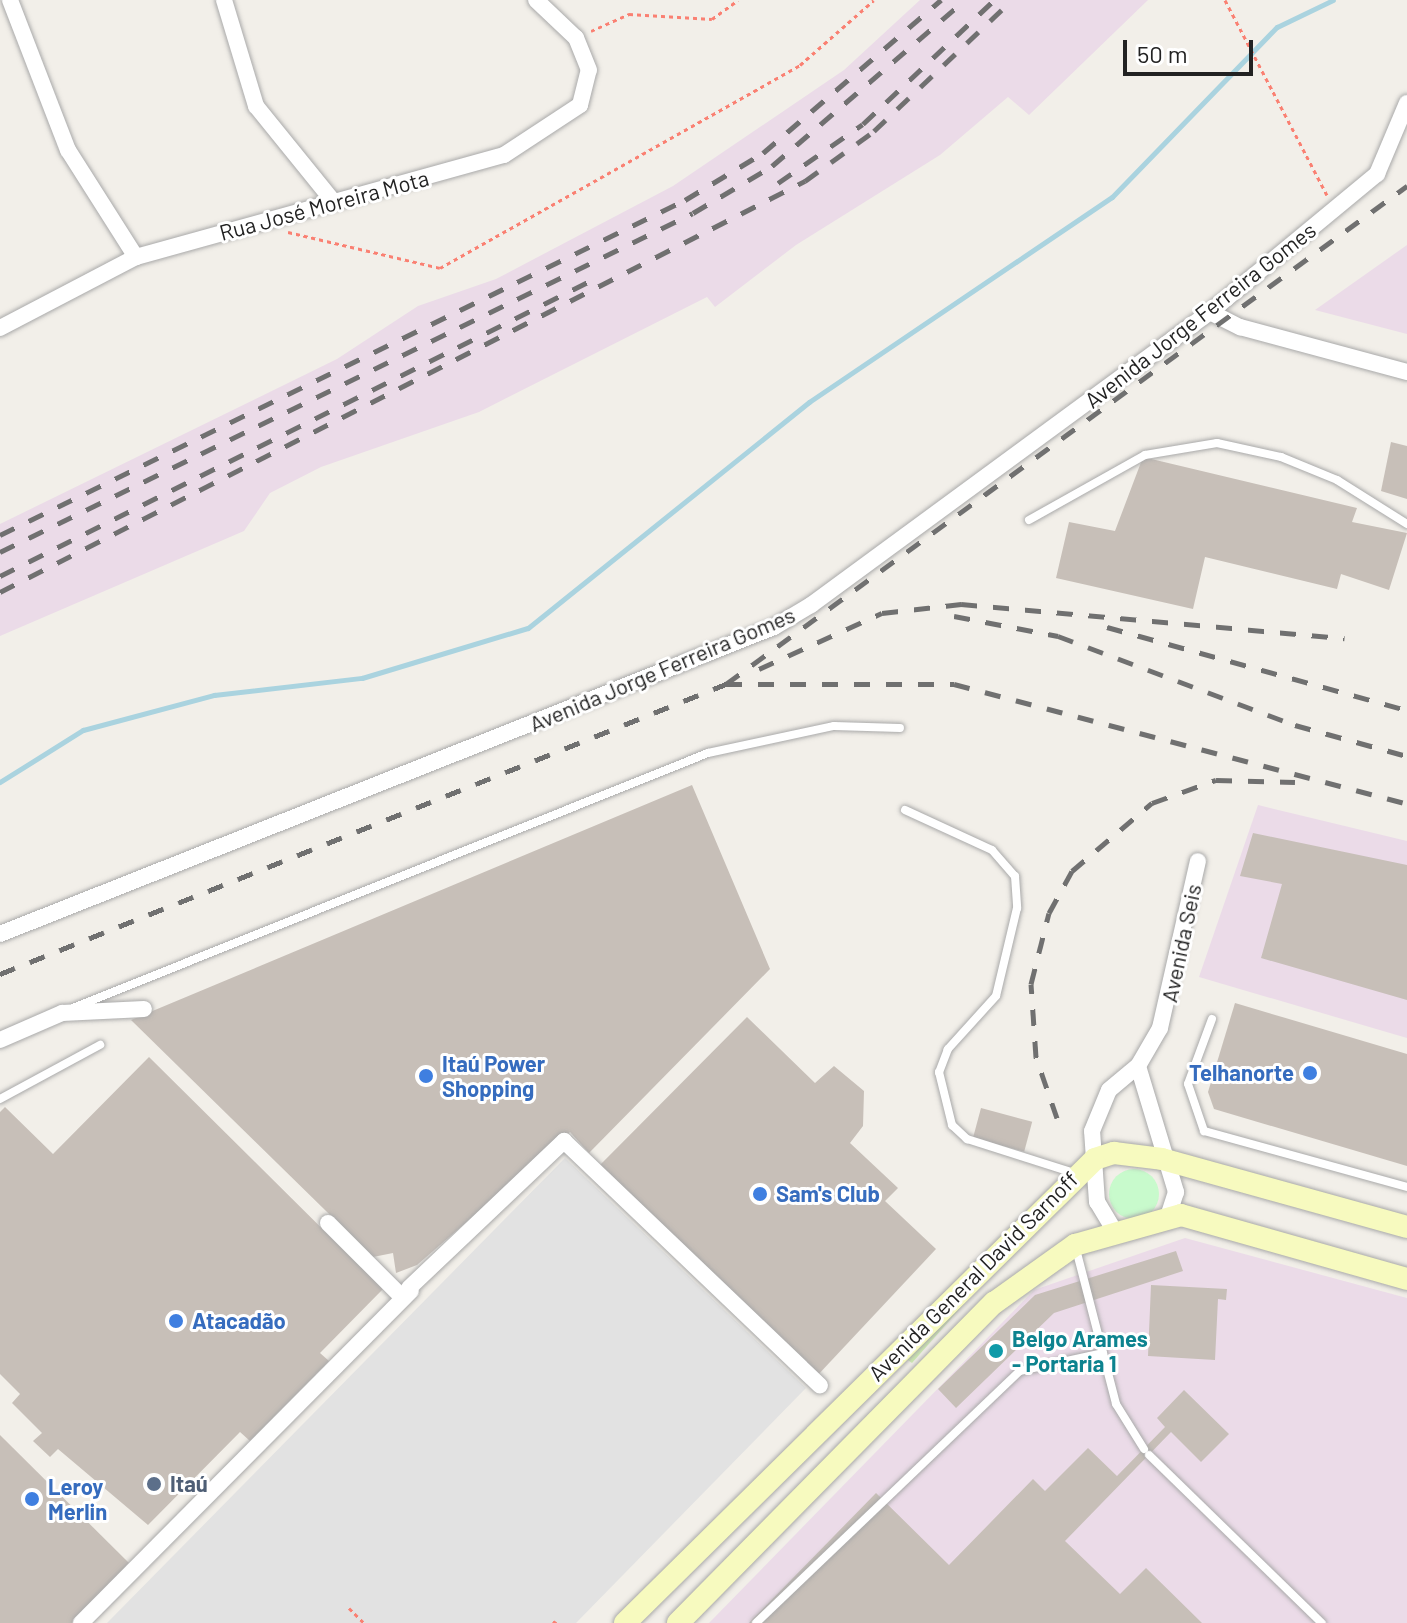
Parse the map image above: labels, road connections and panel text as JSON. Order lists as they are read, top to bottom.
{
  "streets": {
    "main road": ["Avenida General David Sarnoff"],
    "street": ["Rua José Moreira Mota", "Avenida Jorge Ferreira Gomes", "Avenida Seis"]
  },
  "crossings": [
    ["Avenida Seis", "Avenida General David Sarnoff"]
  ],
  "places": [
    "Telhanorte",
    "Itaú Power Shopping",
    "Sam's Club",
    "Atacadão",
    "Belgo Arames - Portaria 1",
    "Itaú",
    "Leroy Merlin"
  ],
  "scale_bar": "50 m"
}
